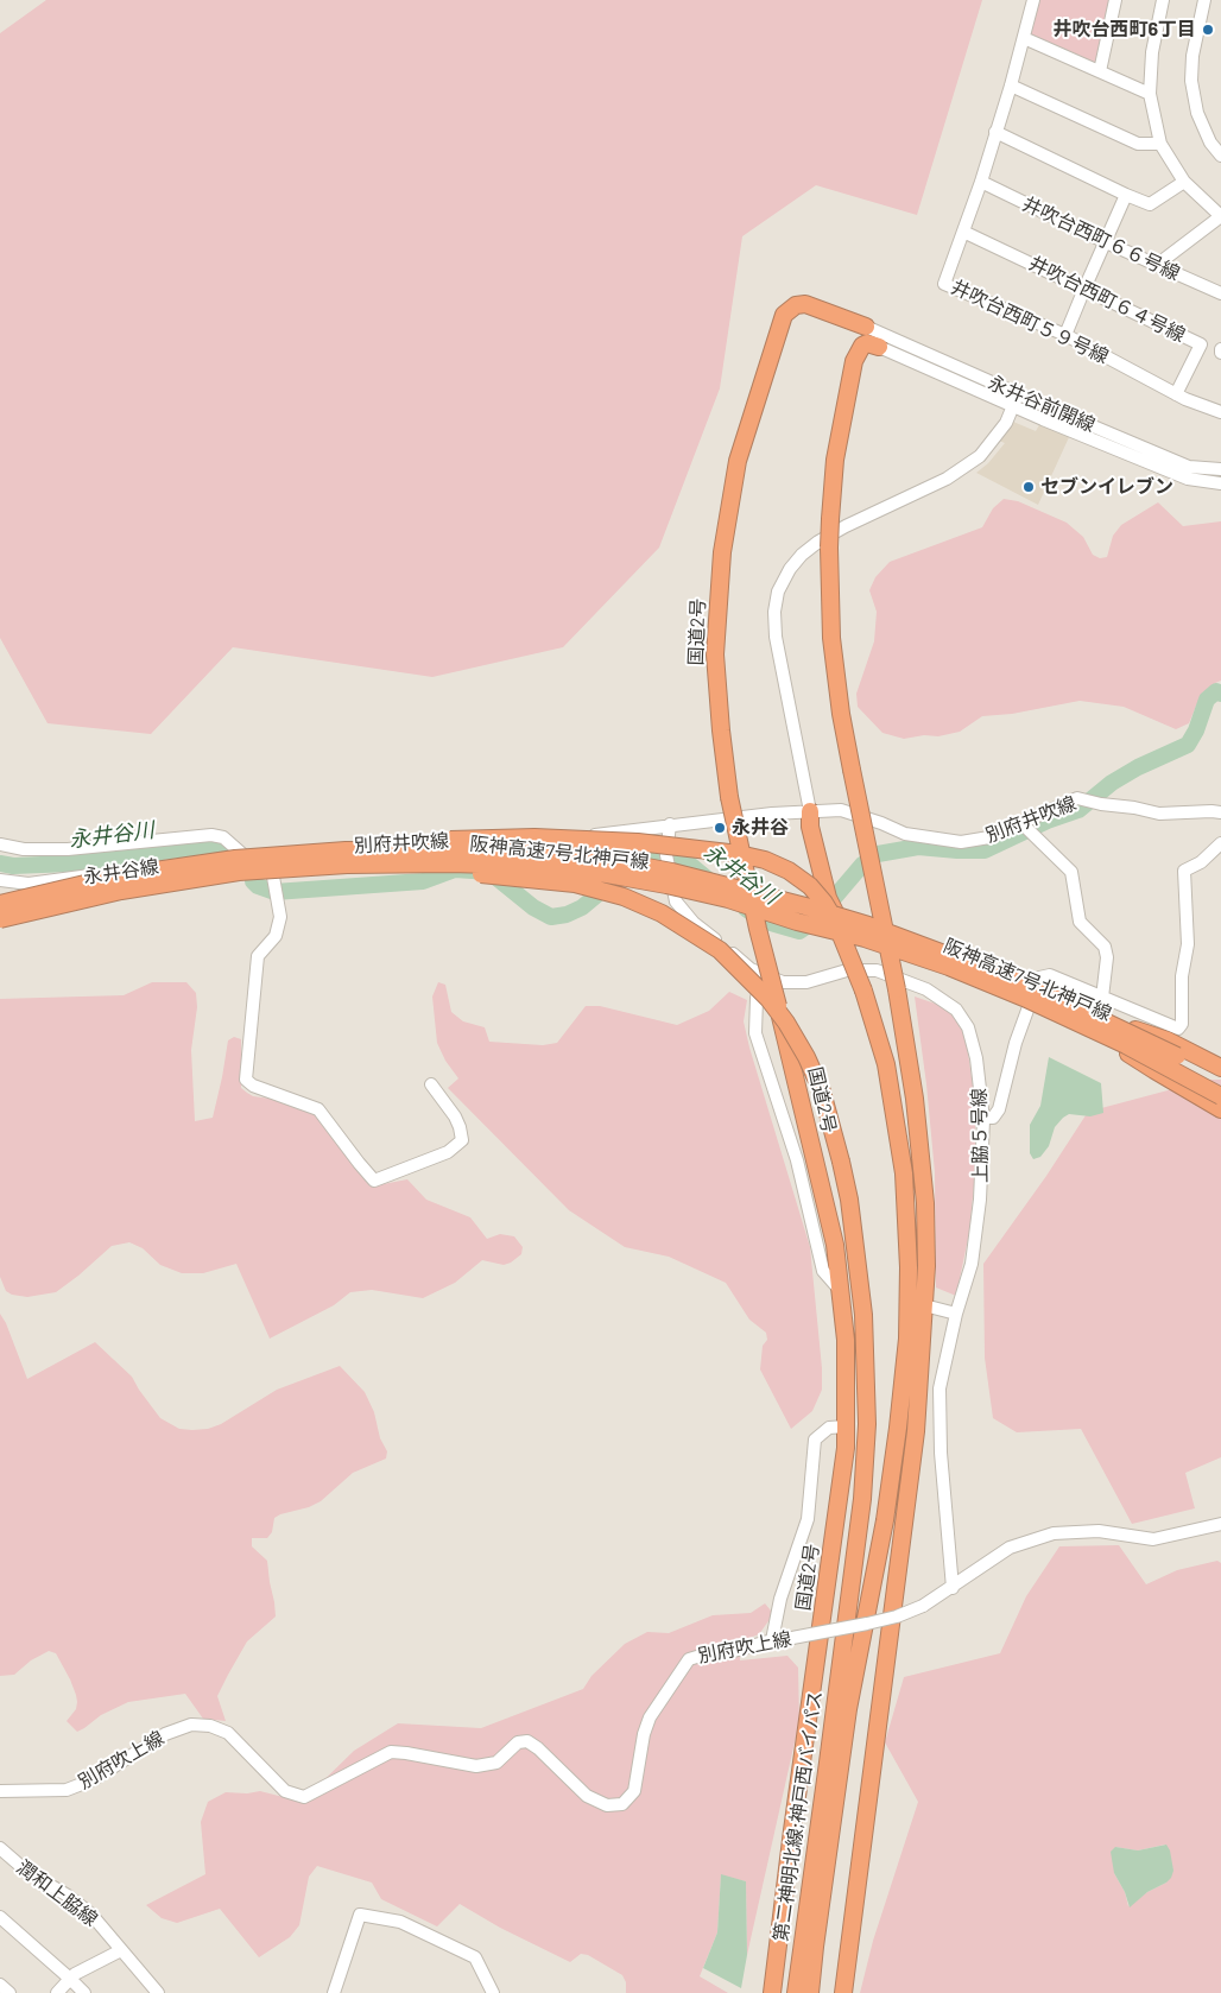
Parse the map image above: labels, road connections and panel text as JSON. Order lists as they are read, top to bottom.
{
  "streets": {
    "highway": ["国道2号", "阪神高速7号北神戸線", "第二神明北線;神戸西バイパス"],
    "street": [
      "井吹台西町６６号線",
      "井吹台西町６４号線",
      "井吹台西町５９号線",
      "永井谷前開線",
      "別府井吹線",
      "永井谷線",
      "上脇５号線",
      "別府吹上線",
      "潤和上脇線"
    ]
  },
  "crossings": [
    ["井吹台西町６６号線", "井吹台西町５９号線"],
    ["井吹台西町６４号線", "井吹台西町５９号線"],
    ["永井谷前開線", "国道2号"],
    ["別府井吹線", "永井谷線"],
    ["別府井吹線", "上脇５号線"],
    ["阪神高速7号北神戸線", "第二神明北線;神戸西バイパス"],
    ["上脇５号線", "別府吹上線"]
  ],
  "water": ["永井谷川"],
  "places": ["井吹台西町6丁目", "セブンイレブン", "永井谷"]
}
